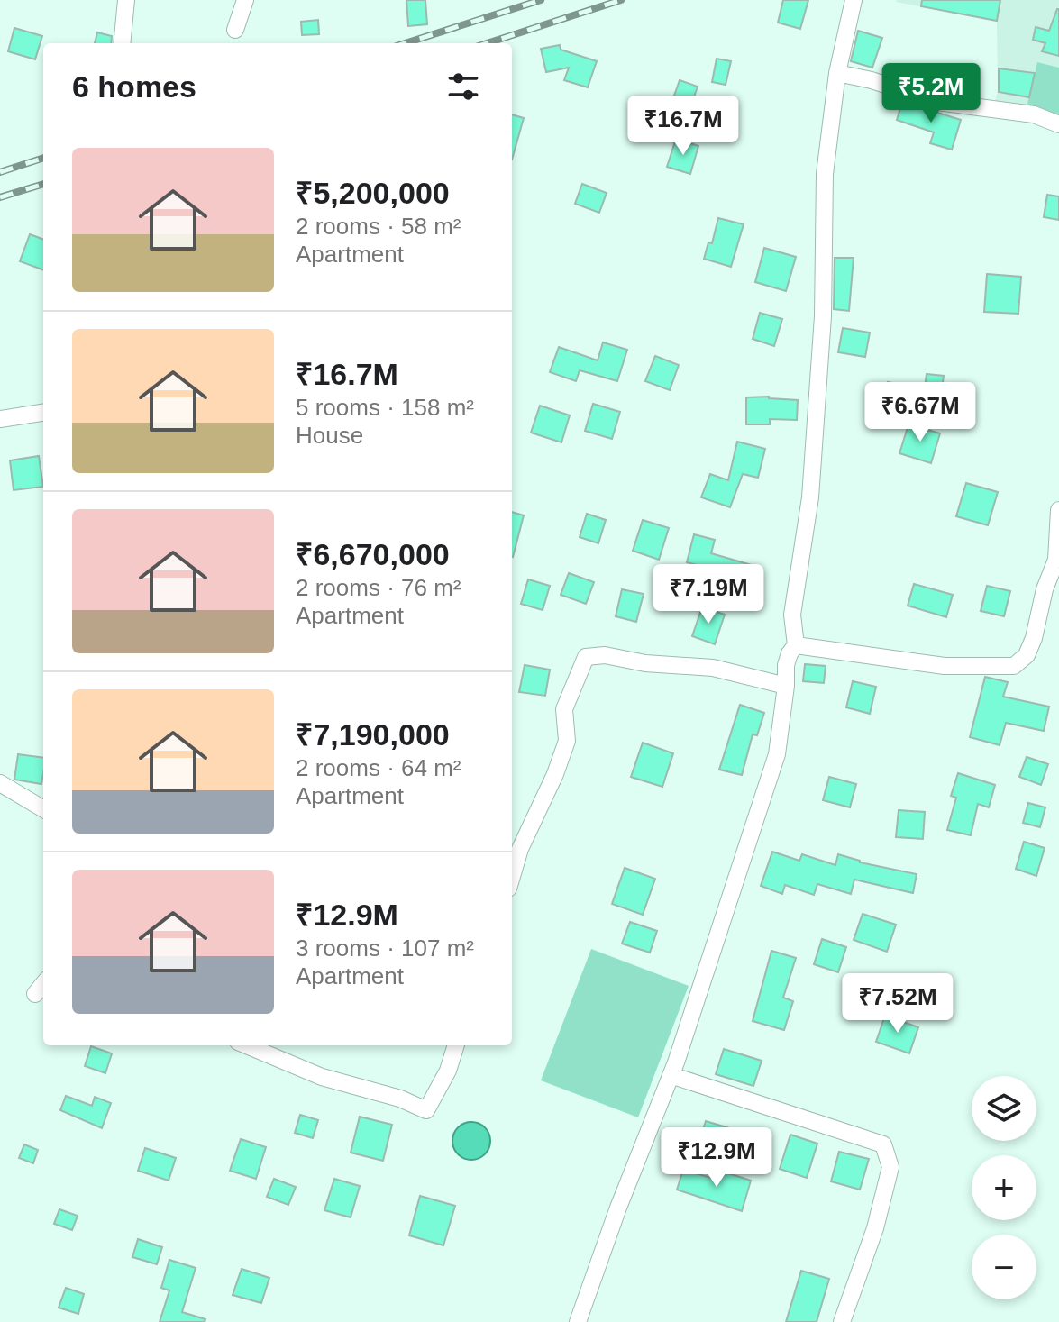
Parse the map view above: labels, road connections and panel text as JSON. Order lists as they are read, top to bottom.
{
  "page": {
    "heading": "6 homes",
    "price": [
      "₹5.2M",
      "₹16.7M",
      "₹6.67M",
      "₹7.19M",
      "₹7.52M",
      "₹12.9M"
    ],
    "list": [
      {
        "name": "₹5,200,000",
        "note": "2 rooms · 58 m² · Apartment"
      },
      {
        "name": "₹16.7M",
        "note": "5 rooms · 158 m² · House"
      },
      {
        "name": "₹6,670,000",
        "note": "2 rooms · 76 m² · Apartment"
      },
      {
        "name": "₹7,190,000",
        "note": "2 rooms · 64 m² · Apartment"
      },
      {
        "name": "₹12.9M",
        "note": "3 rooms · 107 m² · Apartment"
      }
    ],
    "map_buttons": ["+", "−"]
  }
}
